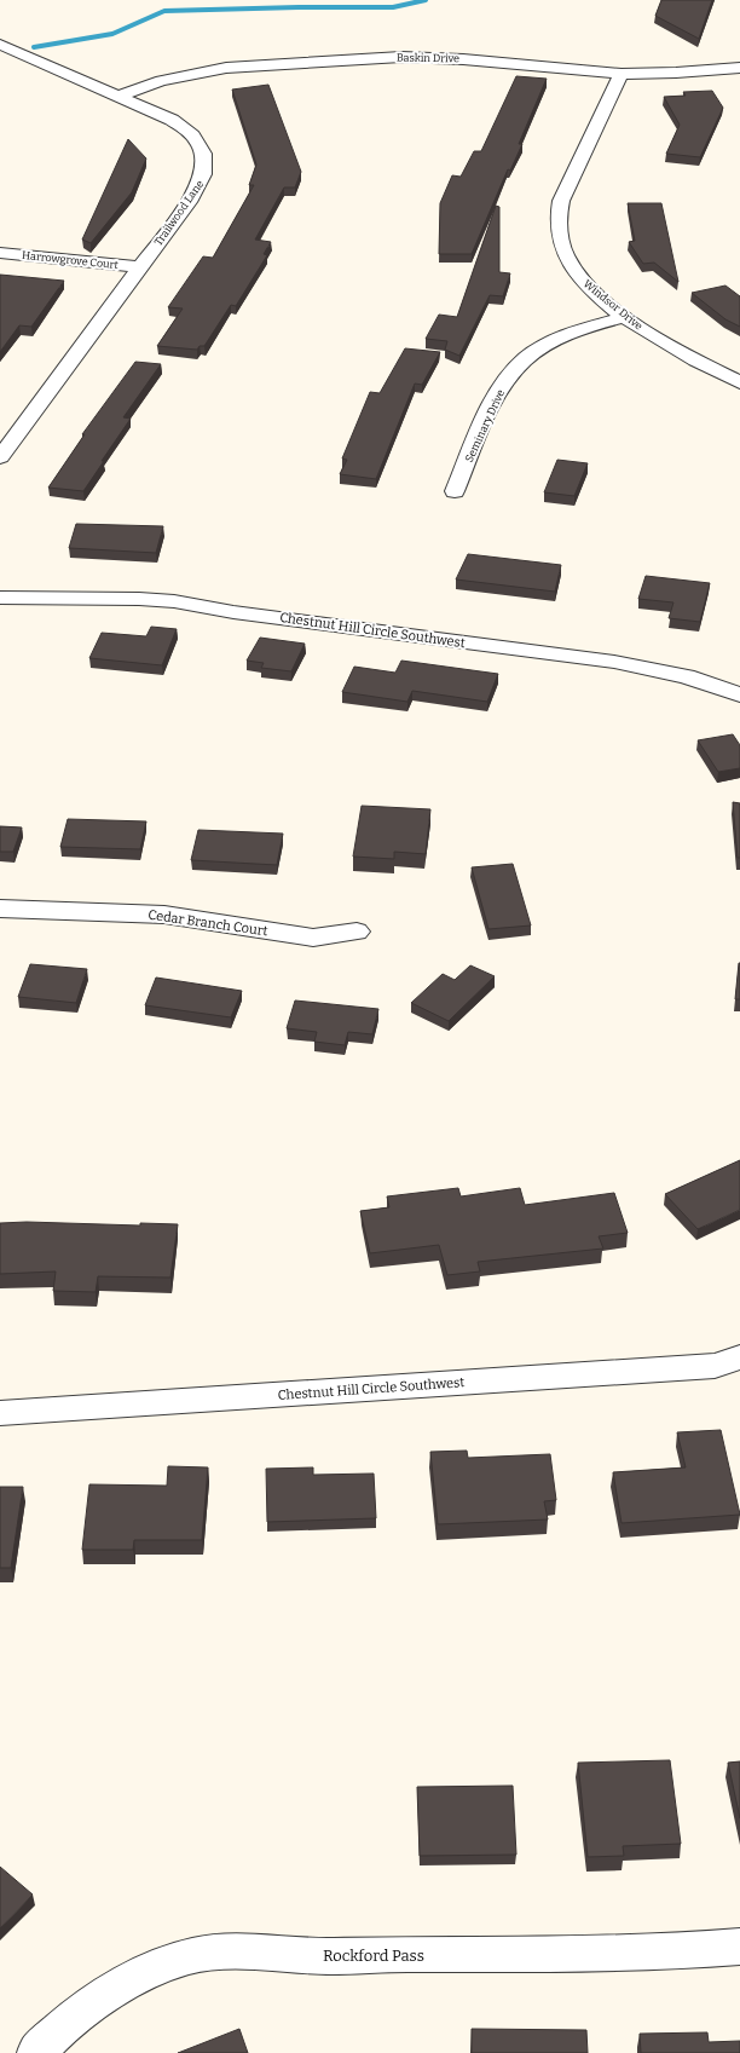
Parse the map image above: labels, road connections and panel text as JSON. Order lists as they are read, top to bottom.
{
  "streets": {
    "street": [
      "Baskin Drive",
      "Trailwood Lane",
      "Harrowgrove Court",
      "Windsor Drive",
      "Seminary Drive",
      "Chestnut Hill Circle Southwest",
      "Cedar Branch Court",
      "Rockford Pass"
    ]
  },
  "crossings": [
    ["Baskin Drive", "Trailwood Lane"],
    ["Baskin Drive", "Windsor Drive"],
    ["Trailwood Lane", "Harrowgrove Court"],
    ["Windsor Drive", "Seminary Drive"]
  ]
}
